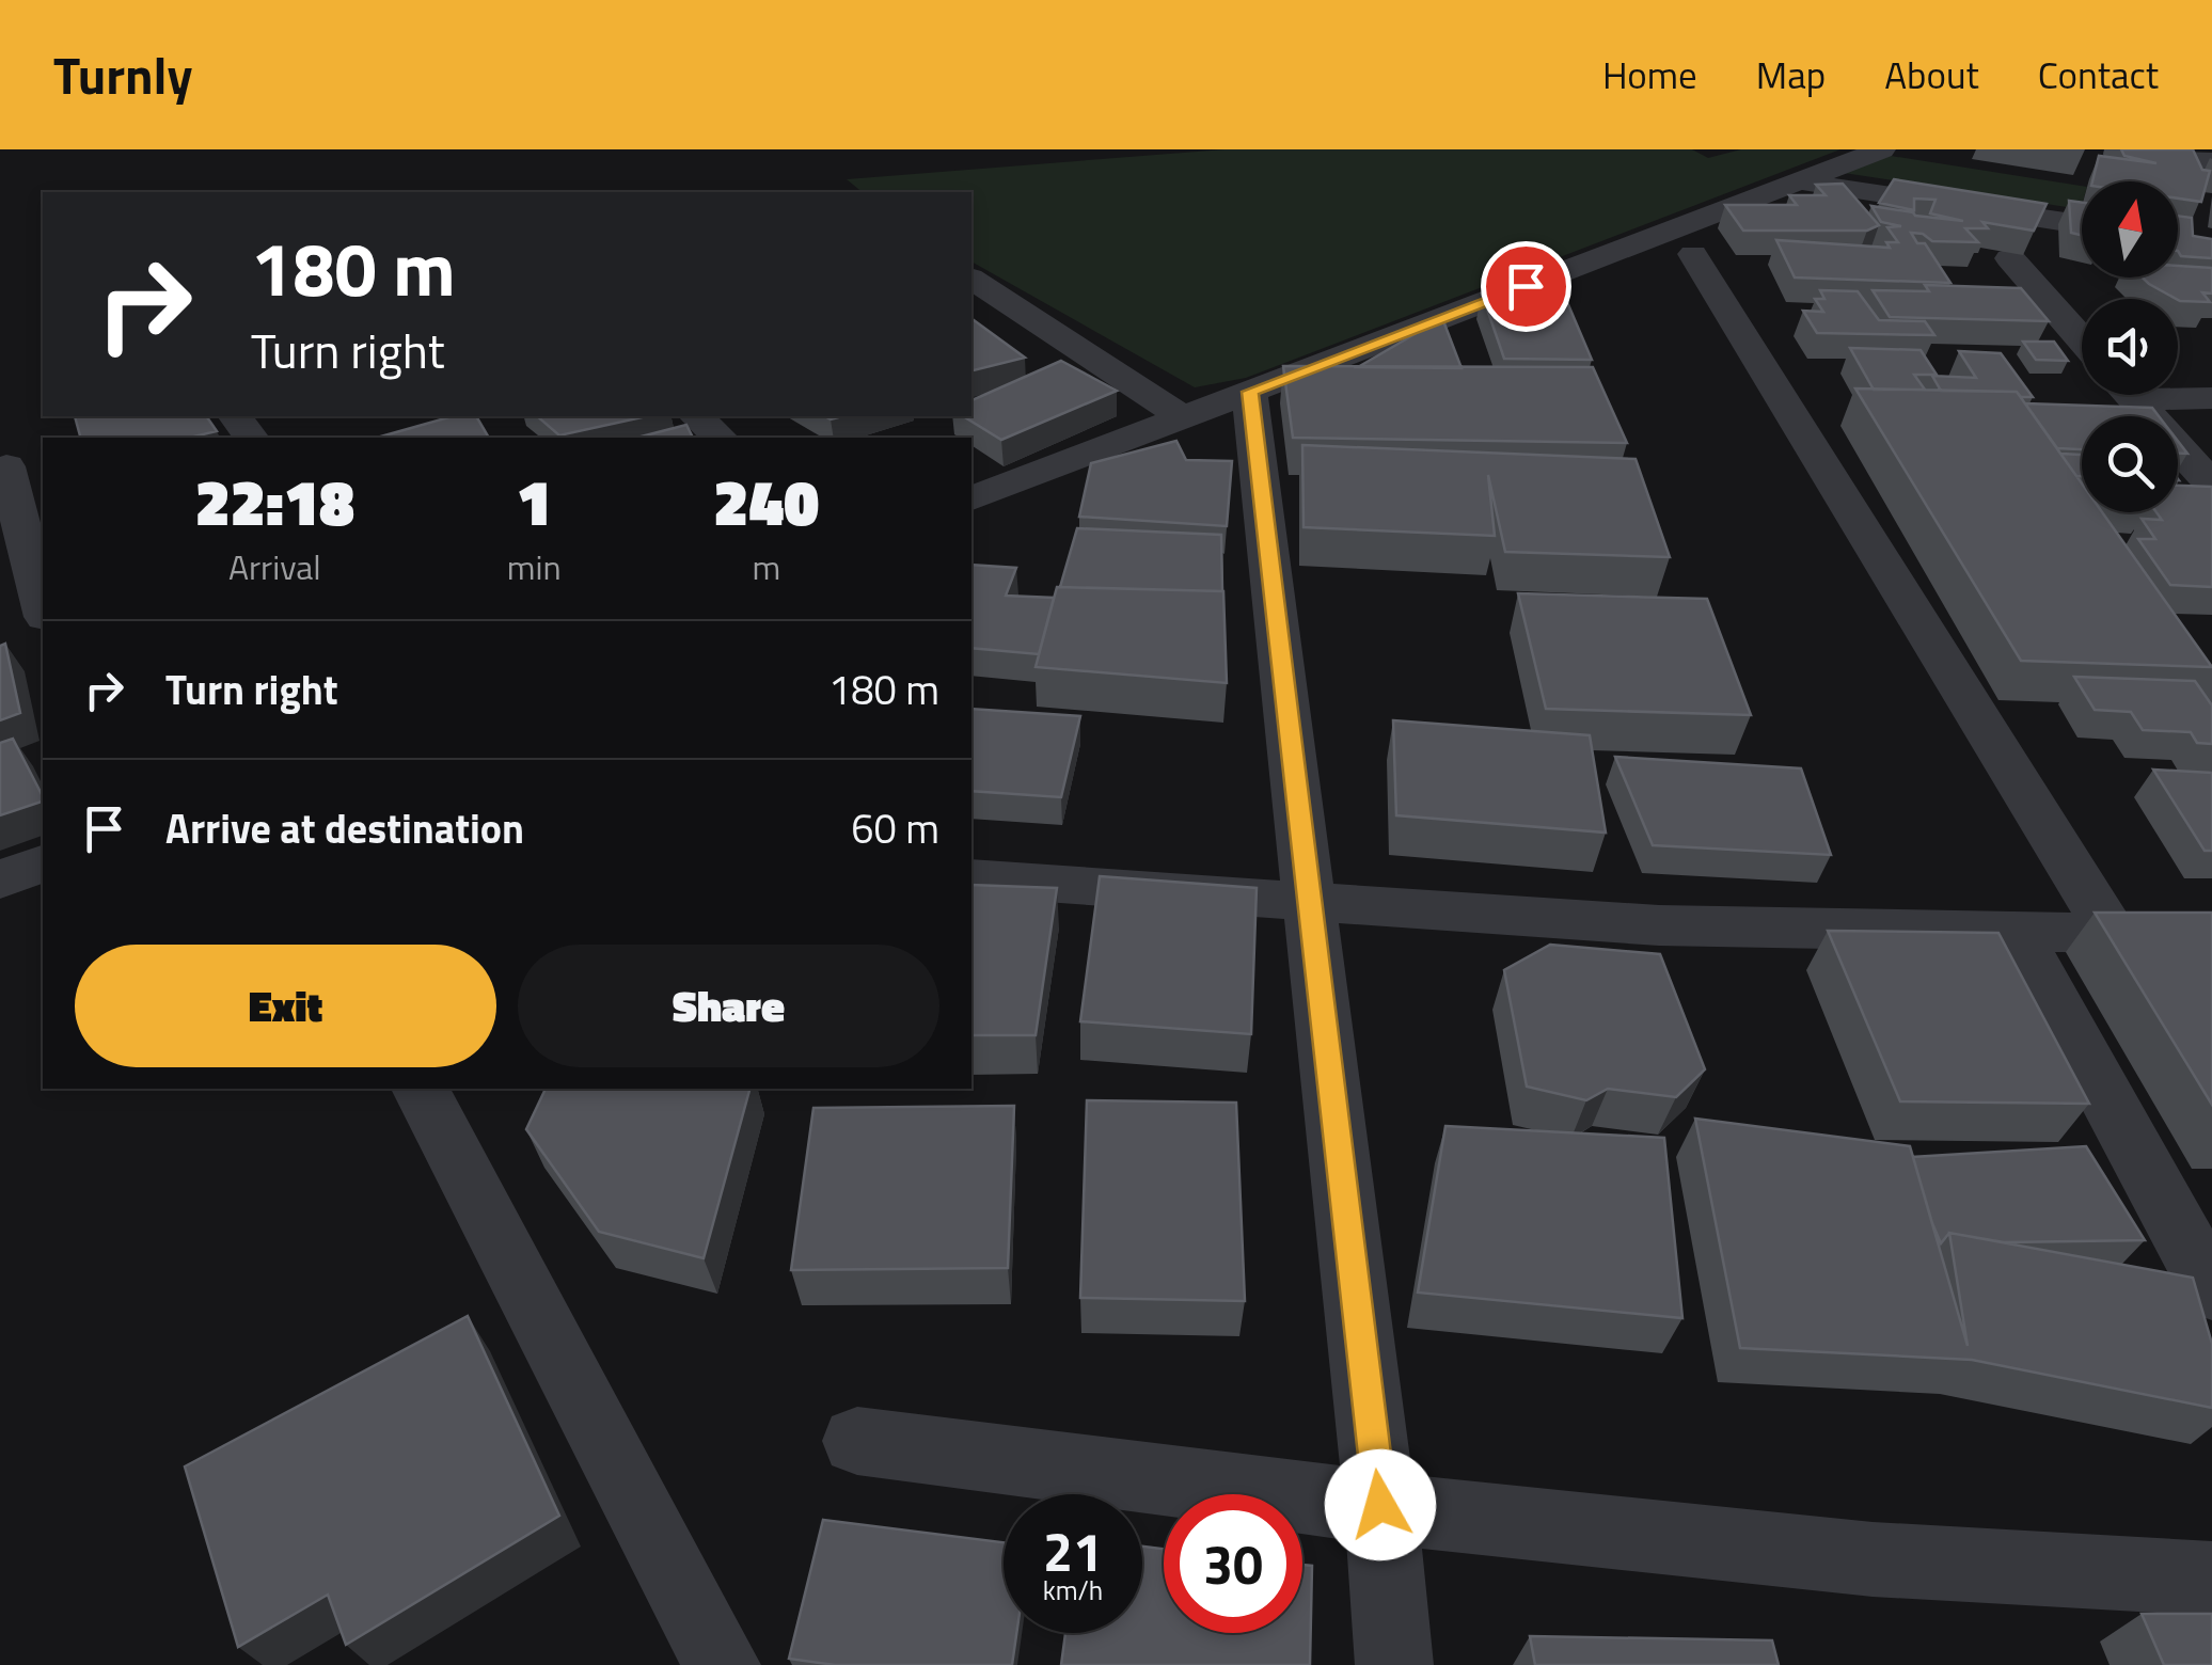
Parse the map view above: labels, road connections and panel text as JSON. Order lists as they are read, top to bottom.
{
  "north": "top",
  "page": {
    "header": "Turnly",
    "nav": [
      "Home",
      "Map",
      "About",
      "Contact"
    ],
    "turn": ["180 m", "Turn right"],
    "eta": [
      "22:18",
      "Arrival",
      "1",
      "min",
      "240",
      "m"
    ],
    "list": [
      {
        "name": "Turn right",
        "value": "180 m"
      },
      {
        "name": "Arrive at destination",
        "value": "60 m"
      }
    ],
    "buttons": ["Exit", "Share"],
    "speed": "21 km/h",
    "limit": "30"
  }
}
